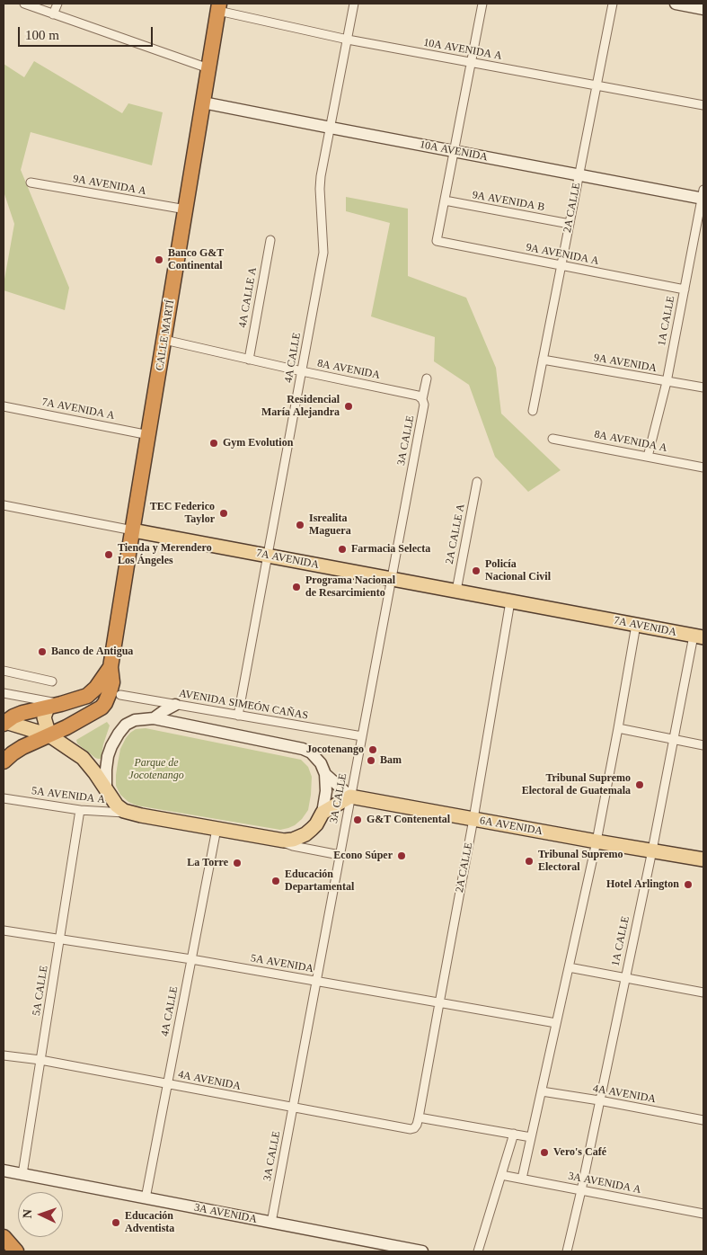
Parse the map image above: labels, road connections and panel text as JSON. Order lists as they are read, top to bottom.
{
  "streets": {
    "highway": ["CALLE MARTÍ"],
    "main road": ["7A AVENIDA", "6A AVENIDA"],
    "street": [
      "10A AVENIDA A",
      "10A AVENIDA",
      "9A AVENIDA A",
      "9A AVENIDA B",
      "2A CALLE",
      "4A CALLE A",
      "1A CALLE",
      "4A CALLE",
      "9A AVENIDA",
      "8A AVENIDA",
      "7A AVENIDA A",
      "3A CALLE",
      "8A AVENIDA A",
      "2A CALLE A",
      "AVENIDA SIMEÓN CAÑAS",
      "5A AVENIDA A",
      "5A AVENIDA",
      "5A CALLE",
      "4A AVENIDA",
      "3A AVENIDA A",
      "3A AVENIDA"
    ]
  },
  "crossings": [
    ["10A AVENIDA A", "2A CALLE"],
    ["10A AVENIDA A", "CALLE MARTÍ"],
    ["10A AVENIDA A", "4A CALLE"],
    ["10A AVENIDA", "2A CALLE"],
    ["10A AVENIDA", "1A CALLE"],
    ["10A AVENIDA", "CALLE MARTÍ"],
    ["10A AVENIDA", "4A CALLE"],
    ["9A AVENIDA A", "9A AVENIDA B"],
    ["9A AVENIDA A", "2A CALLE"],
    ["9A AVENIDA A", "1A CALLE"],
    ["9A AVENIDA A", "CALLE MARTÍ"],
    ["9A AVENIDA B", "2A CALLE"],
    ["2A CALLE", "9A AVENIDA"],
    ["2A CALLE", "7A AVENIDA"],
    ["2A CALLE", "6A AVENIDA"],
    ["2A CALLE", "5A AVENIDA"],
    ["2A CALLE", "4A AVENIDA"],
    ["4A CALLE A", "8A AVENIDA"],
    ["1A CALLE", "9A AVENIDA"],
    ["1A CALLE", "8A AVENIDA A"],
    ["1A CALLE", "7A AVENIDA"],
    ["1A CALLE", "6A AVENIDA"],
    ["1A CALLE", "4A AVENIDA"],
    ["1A CALLE", "3A AVENIDA A"],
    ["CALLE MARTÍ", "8A AVENIDA"],
    ["CALLE MARTÍ", "7A AVENIDA A"],
    ["CALLE MARTÍ", "7A AVENIDA"],
    ["4A CALLE", "8A AVENIDA"],
    ["4A CALLE", "7A AVENIDA"],
    ["4A CALLE", "AVENIDA SIMEÓN CAÑAS"],
    ["4A CALLE", "5A AVENIDA"],
    ["4A CALLE", "4A AVENIDA"],
    ["4A CALLE", "3A AVENIDA"],
    ["8A AVENIDA", "3A CALLE"],
    ["3A CALLE", "7A AVENIDA"],
    ["3A CALLE", "AVENIDA SIMEÓN CAÑAS"],
    ["3A CALLE", "6A AVENIDA"],
    ["3A CALLE", "5A AVENIDA"],
    ["3A CALLE", "4A AVENIDA"],
    ["3A CALLE", "3A AVENIDA"],
    ["2A CALLE A", "7A AVENIDA"],
    ["5A AVENIDA A", "5A CALLE"],
    ["5A AVENIDA", "5A CALLE"],
    ["5A CALLE", "4A AVENIDA"],
    ["5A CALLE", "3A AVENIDA"]
  ],
  "parks": ["Parque de Jocotenango"],
  "places": [
    "Banco G&T Continental",
    "Residencial María Alejandra",
    "Gym Evolution",
    "TEC Federico Taylor",
    "Isrealita Maguera",
    "Farmacia Selecta",
    "Tienda y Merendero Los Ángeles",
    "Policía Nacional Civil",
    "Programa Nacional de Resarcimiento",
    "Banco de Antigua",
    "Jocotenango",
    "Bam",
    "Tribunal Supremo Electoral de Guatemala",
    "G&T Contenental",
    "Econo Súper",
    "Tribunal Supremo Electoral",
    "La Torre",
    "Educación Departamental",
    "Hotel Arlington",
    "Vero's Café",
    "Educación Adventista"
  ],
  "scale_bar": "100 m",
  "north": "left"
}
